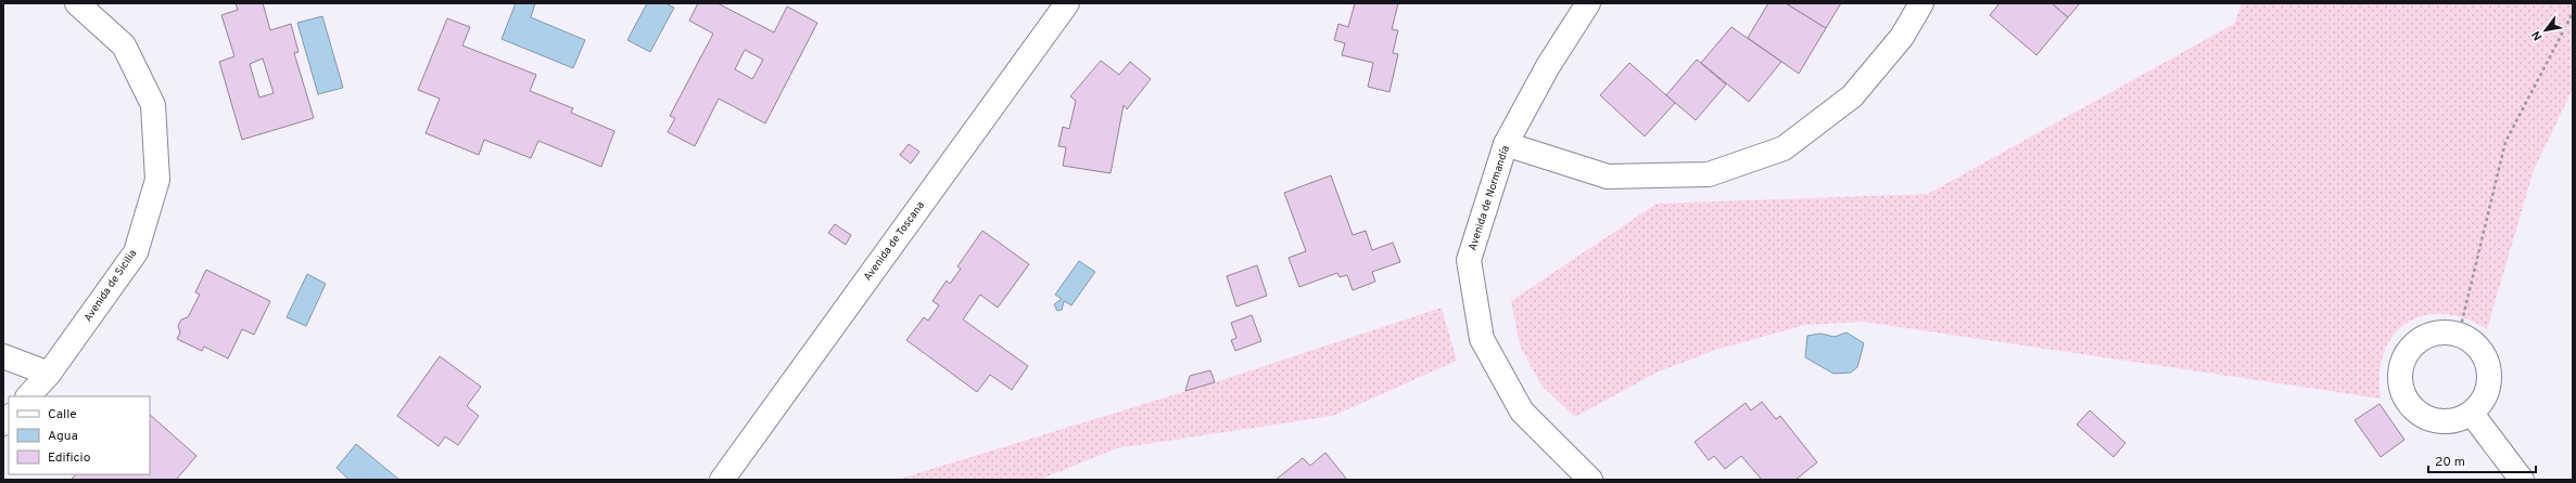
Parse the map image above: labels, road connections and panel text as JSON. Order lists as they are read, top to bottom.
{
  "streets": {
    "street": ["Avenida de Normandía", "Avenida de Toscana", "Avenida de Sicilia"]
  },
  "legend": ["Calle", "Agua", "Edificio"],
  "scale_bar": "20 m",
  "north": "bottom left"
}
